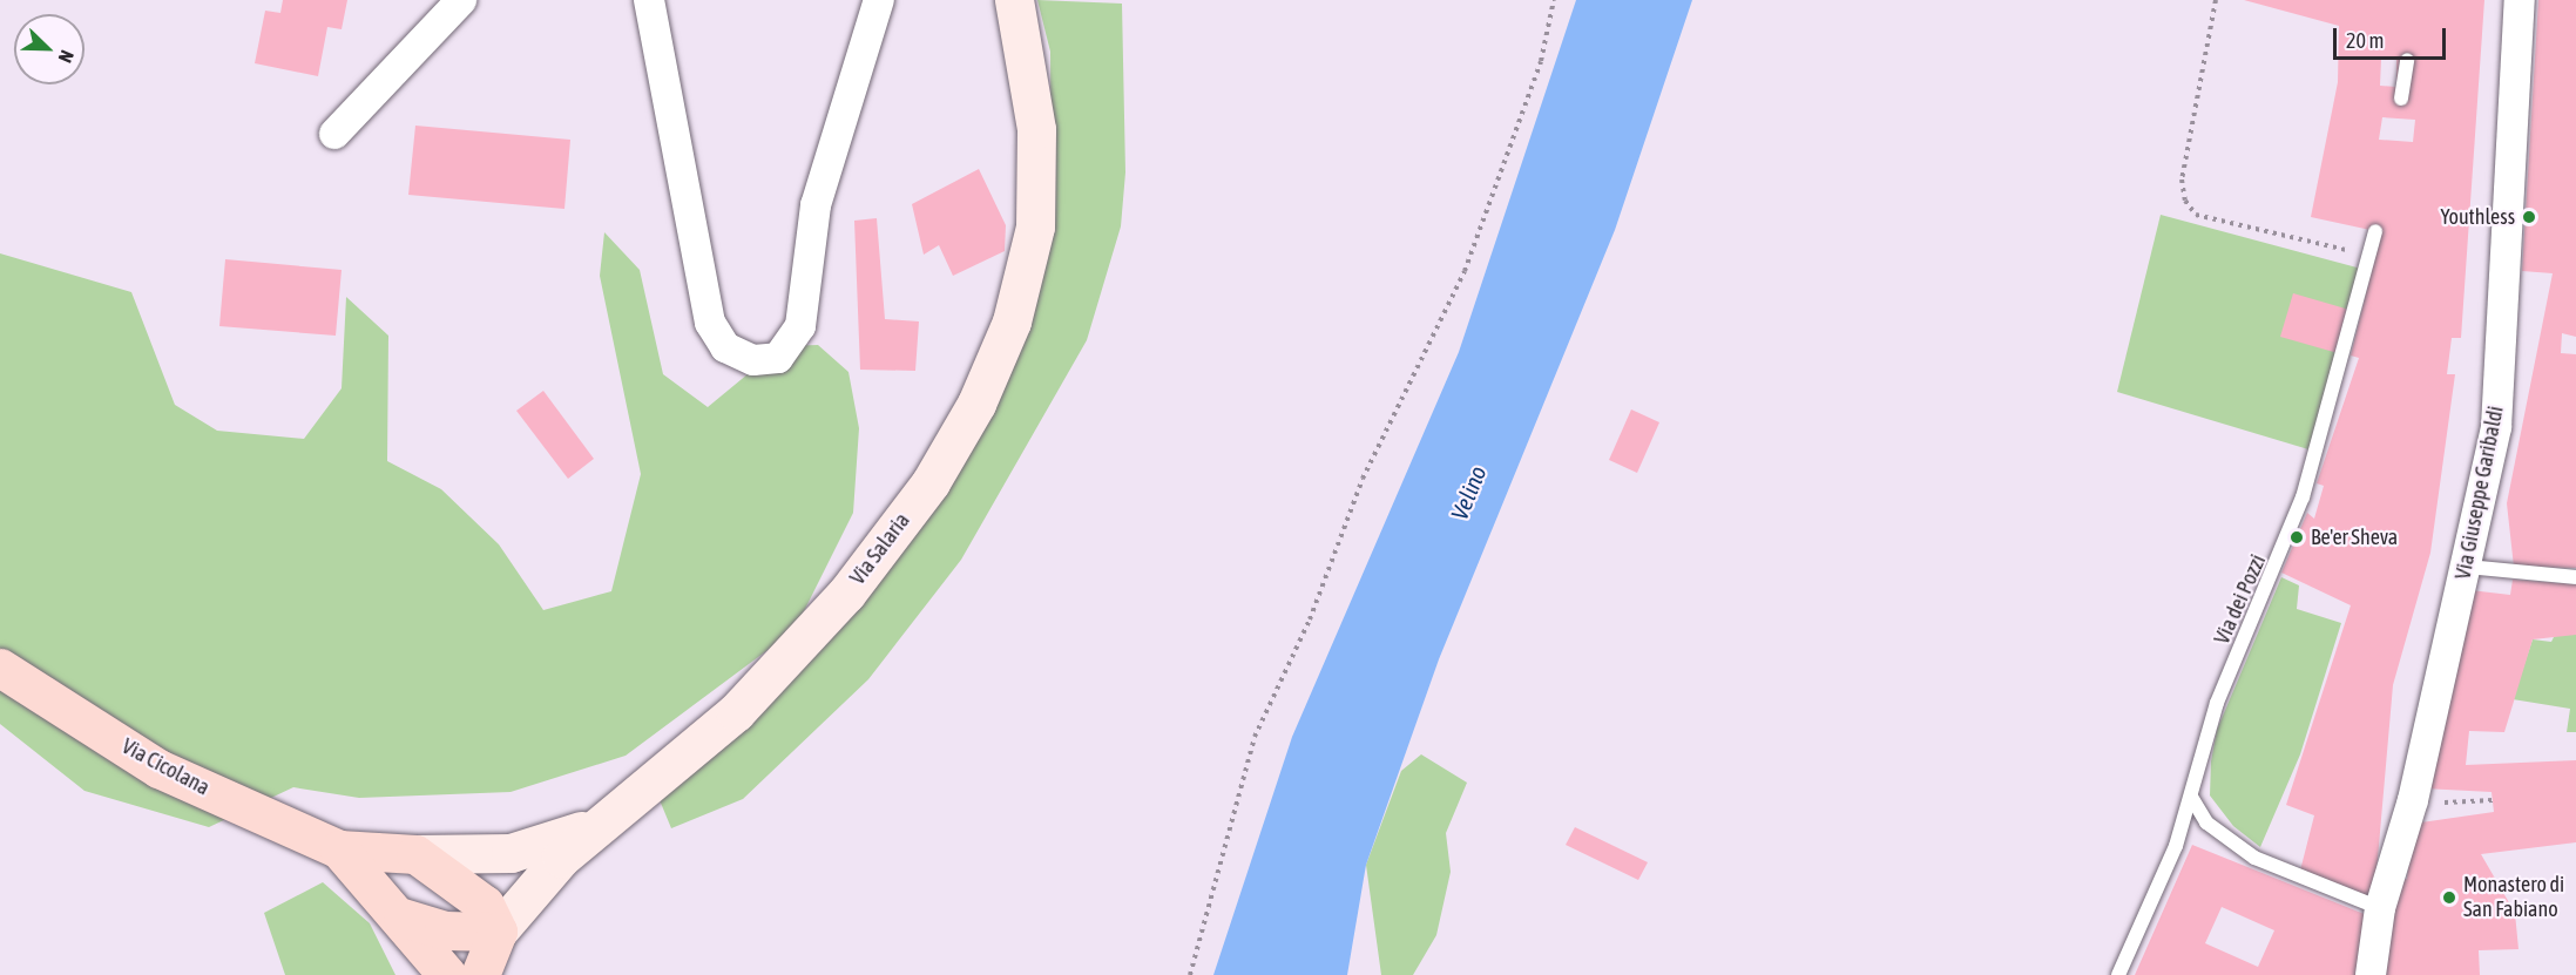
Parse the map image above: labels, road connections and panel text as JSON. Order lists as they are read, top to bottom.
{
  "streets": {
    "main road": ["Via Salaria", "Via Cicolana"],
    "street": ["Via Giuseppe Garibaldi"],
    "lane": ["Via dei Pozzi"]
  },
  "water": ["Velino"],
  "places": ["Youthless", "Be'er Sheva", "Monastero di San Fabiano"],
  "scale_bar": "20 m",
  "north": "bottom right"
}
